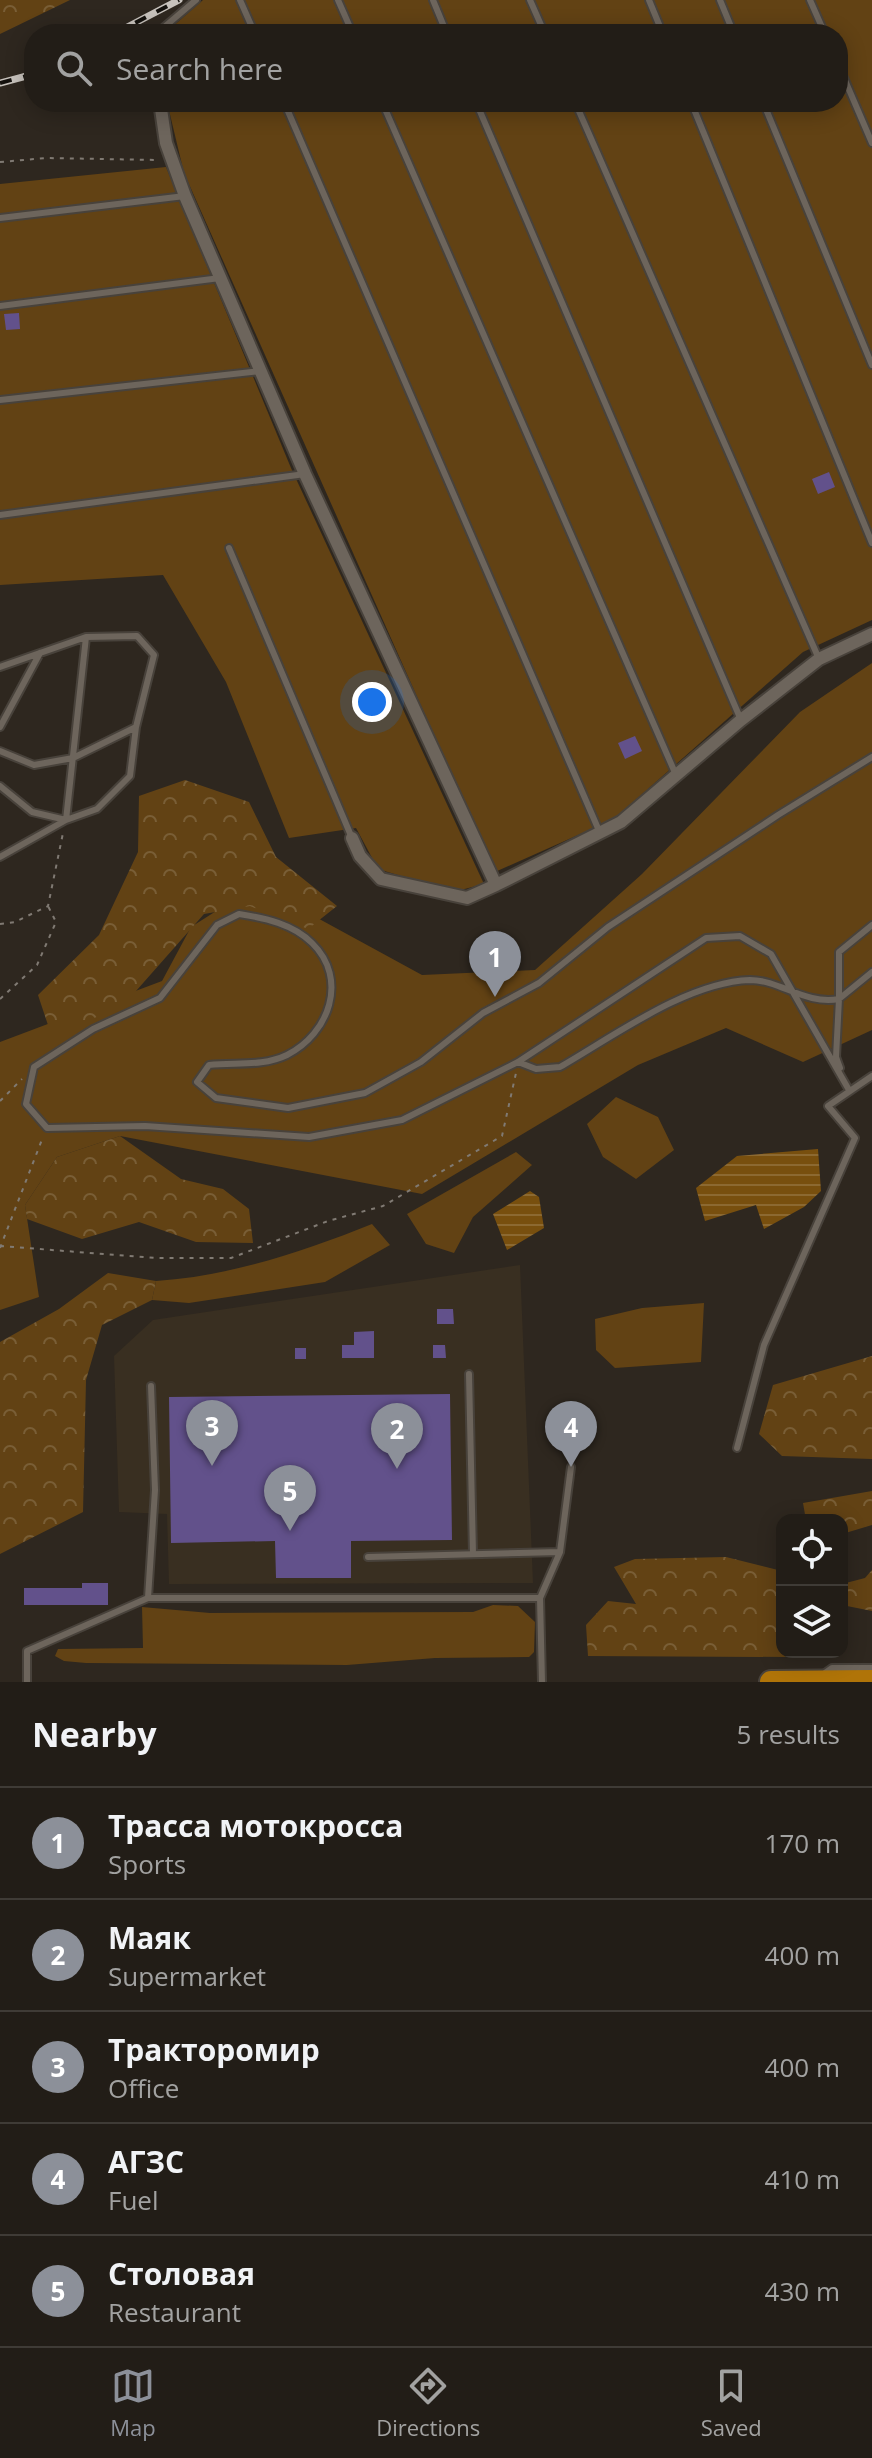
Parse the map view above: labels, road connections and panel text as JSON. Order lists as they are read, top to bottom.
{
  "page": {
    "search": "Search here",
    "pins": [
      "1",
      "3",
      "4",
      "2",
      "5"
    ],
    "heading": ["Nearby", "5 results"],
    "list": [
      {
        "mark": "1",
        "name": "Трасса мотокросса",
        "note": "Sports",
        "value": "170 m"
      },
      {
        "mark": "2",
        "name": "Маяк",
        "note": "Supermarket",
        "value": "400 m"
      },
      {
        "mark": "3",
        "name": "Тракторомир",
        "note": "Office",
        "value": "400 m"
      },
      {
        "mark": "4",
        "name": "АГЗС",
        "note": "Fuel",
        "value": "410 m"
      },
      {
        "mark": "5",
        "name": "Столовая",
        "note": "Restaurant",
        "value": "430 m"
      }
    ],
    "nav": ["Map", "Directions", "Saved"]
  }
}
